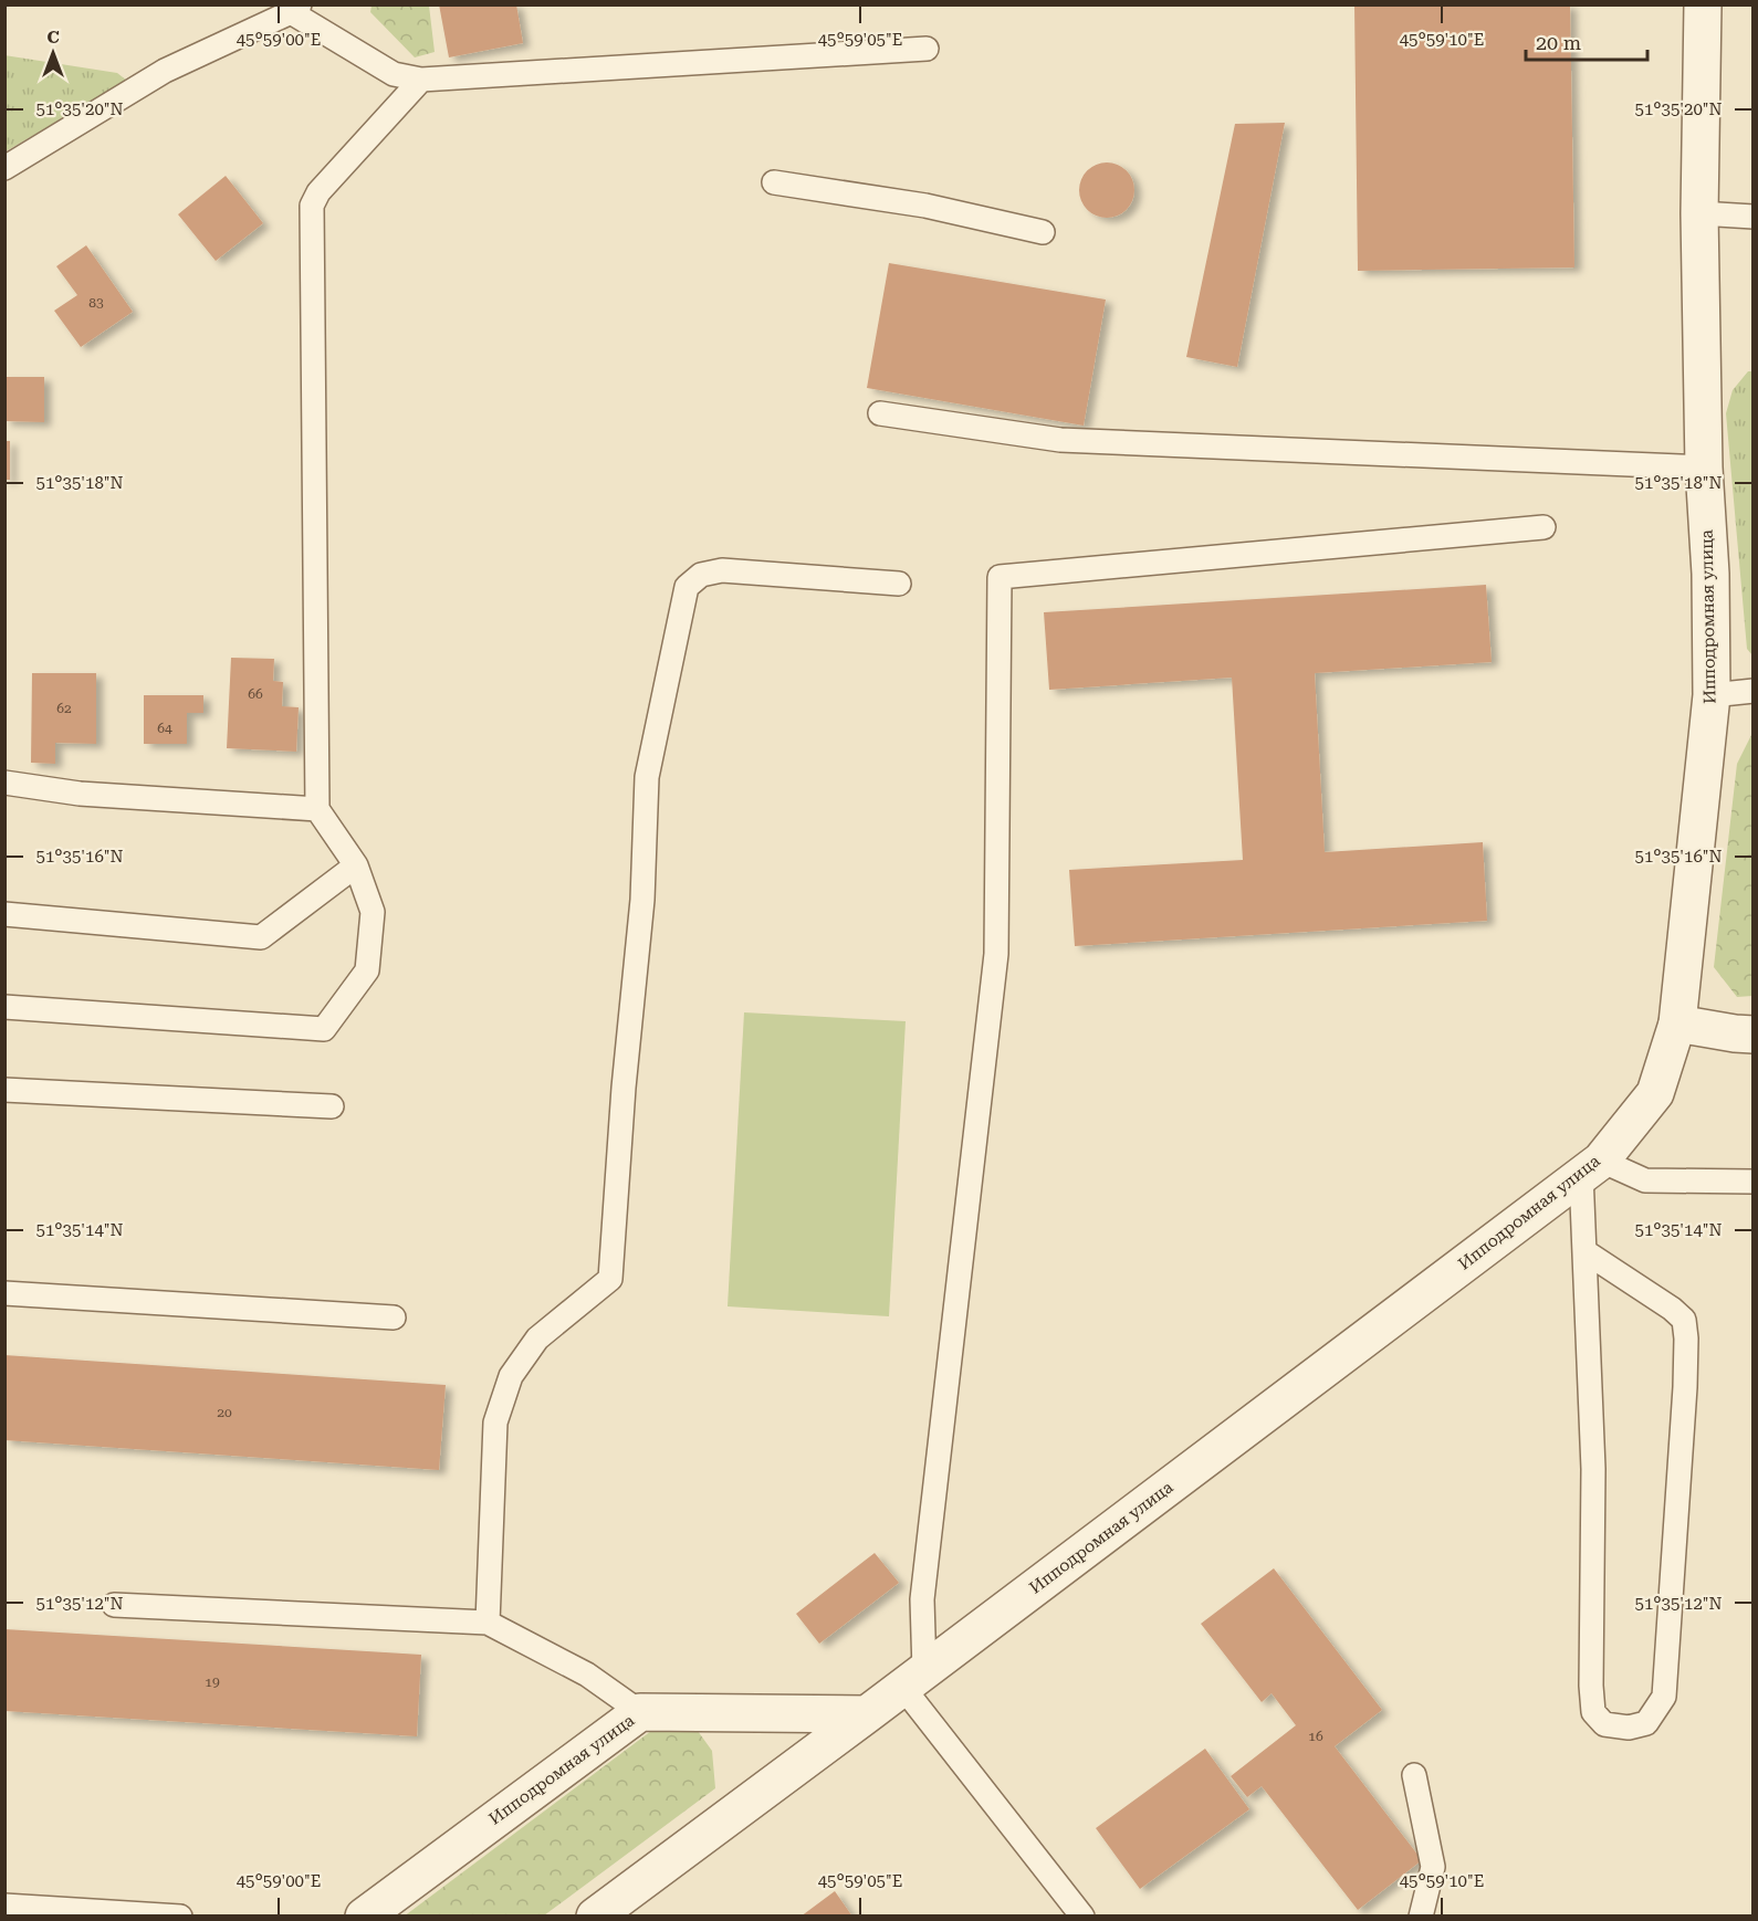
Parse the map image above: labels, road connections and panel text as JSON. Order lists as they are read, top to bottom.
{
  "streets": {
    "street": ["Ипподромная улица"]
  },
  "house_numbers": [
    "83",
    "66",
    "62",
    "64",
    "20",
    "19",
    "16"
  ],
  "scale_bar": "20 m",
  "north": "top",
  "coordinates": [
    "45°59'00\"E",
    "45°59'05\"E",
    "45°59'10\"E",
    "51°35'20\"N",
    "51°35'18\"N",
    "51°35'16\"N",
    "51°35'14\"N",
    "51°35'12\"N"
  ]
}
